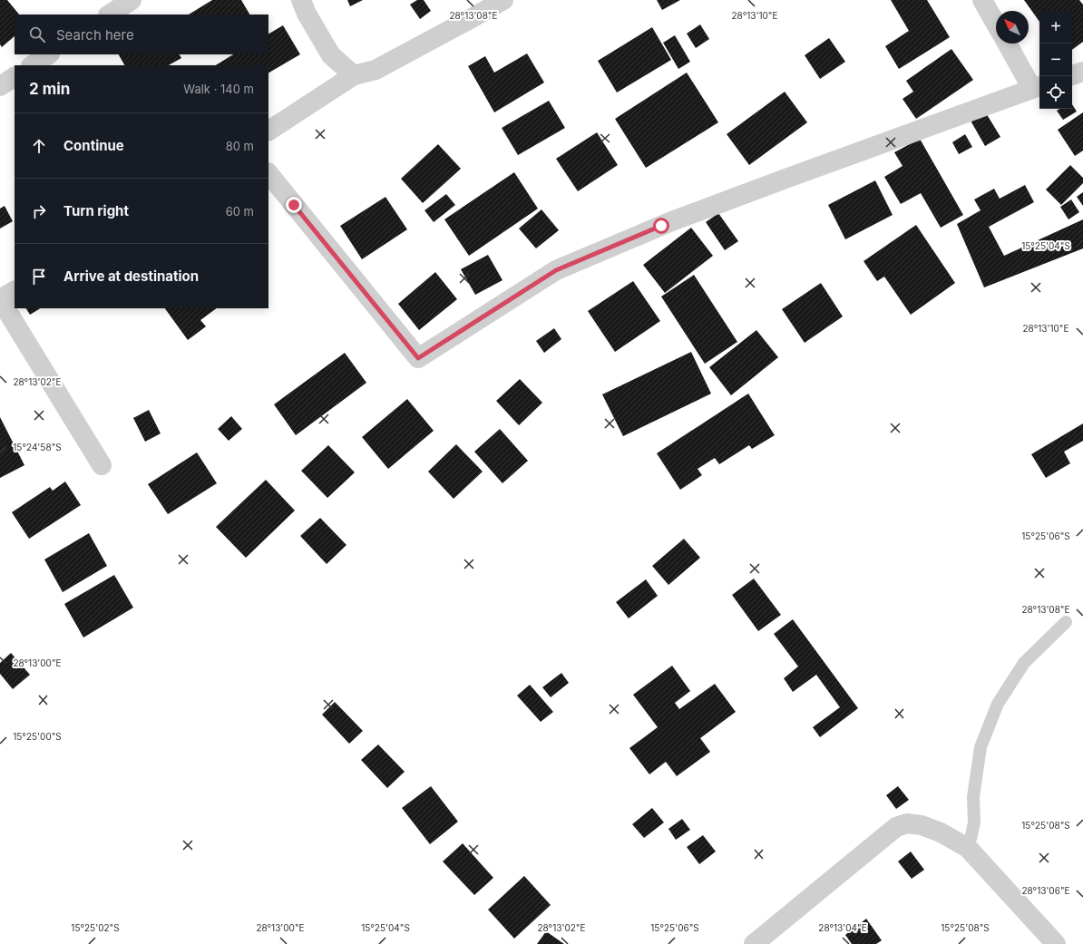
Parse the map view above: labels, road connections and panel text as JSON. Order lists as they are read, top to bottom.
{
  "north": "top left",
  "page": {
    "map_buttons": ["+", "−"],
    "search": "Search here",
    "heading": ["2 min", "Walk · 140 m"],
    "list": [
      ["Continue", "80 m"],
      ["Turn right", "60 m"],
      "Arrive at destination"
    ]
  },
  "coordinates": [
    "28°13'08\"E",
    "28°13'10\"E",
    "15°25'04\"S",
    "28°13'02\"E",
    "15°24'58\"S",
    "15°25'06\"S",
    "28°13'00\"E",
    "15°25'00\"S",
    "15°25'08\"S",
    "28°13'06\"E",
    "15°25'02\"S",
    "28°13'04\"E"
  ]
}
